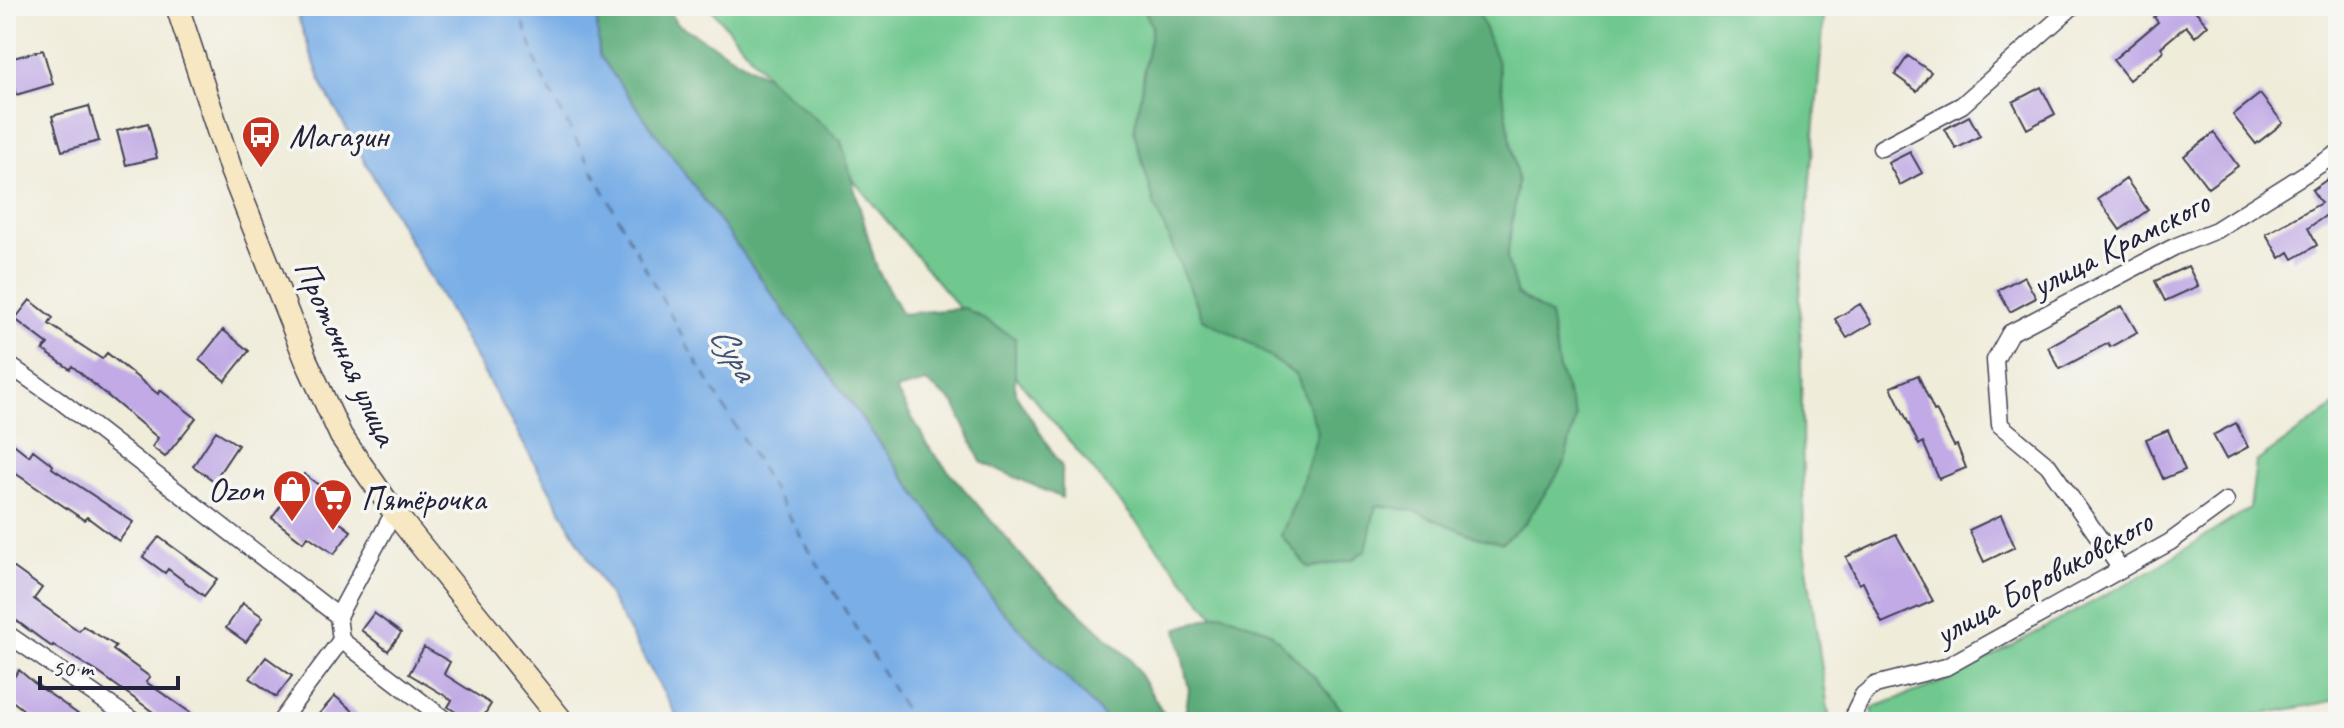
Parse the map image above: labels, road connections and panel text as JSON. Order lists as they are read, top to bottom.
{
  "streets": {
    "main road": ["Проточная улица"],
    "street": ["улица Крамского", "улица Боровиковского"]
  },
  "crossings": [
    ["улица Крамского", "улица Боровиковского"]
  ],
  "water": ["Сура"],
  "places": {
    "bus stop": ["Магазин"],
    "shop": ["Ozon"],
    "supermarket": ["Пятёрочка"]
  },
  "scale_bar": "50 m"
}
